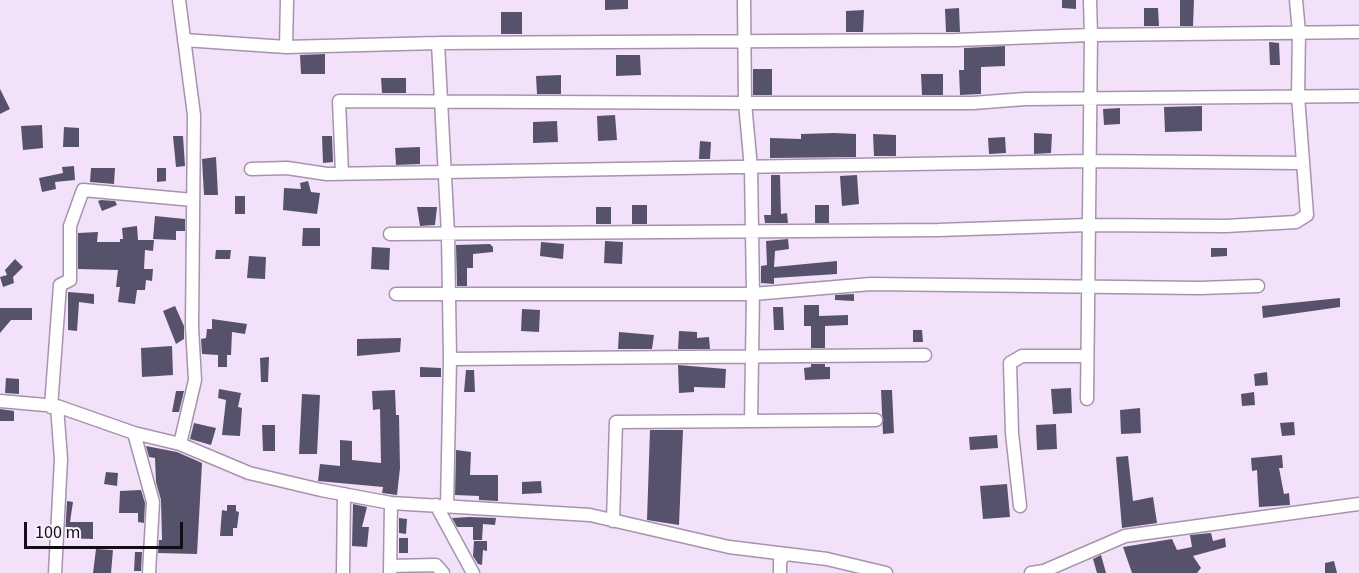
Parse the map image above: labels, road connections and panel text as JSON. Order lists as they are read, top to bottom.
{
  "scale_bar": "100 m"
}
